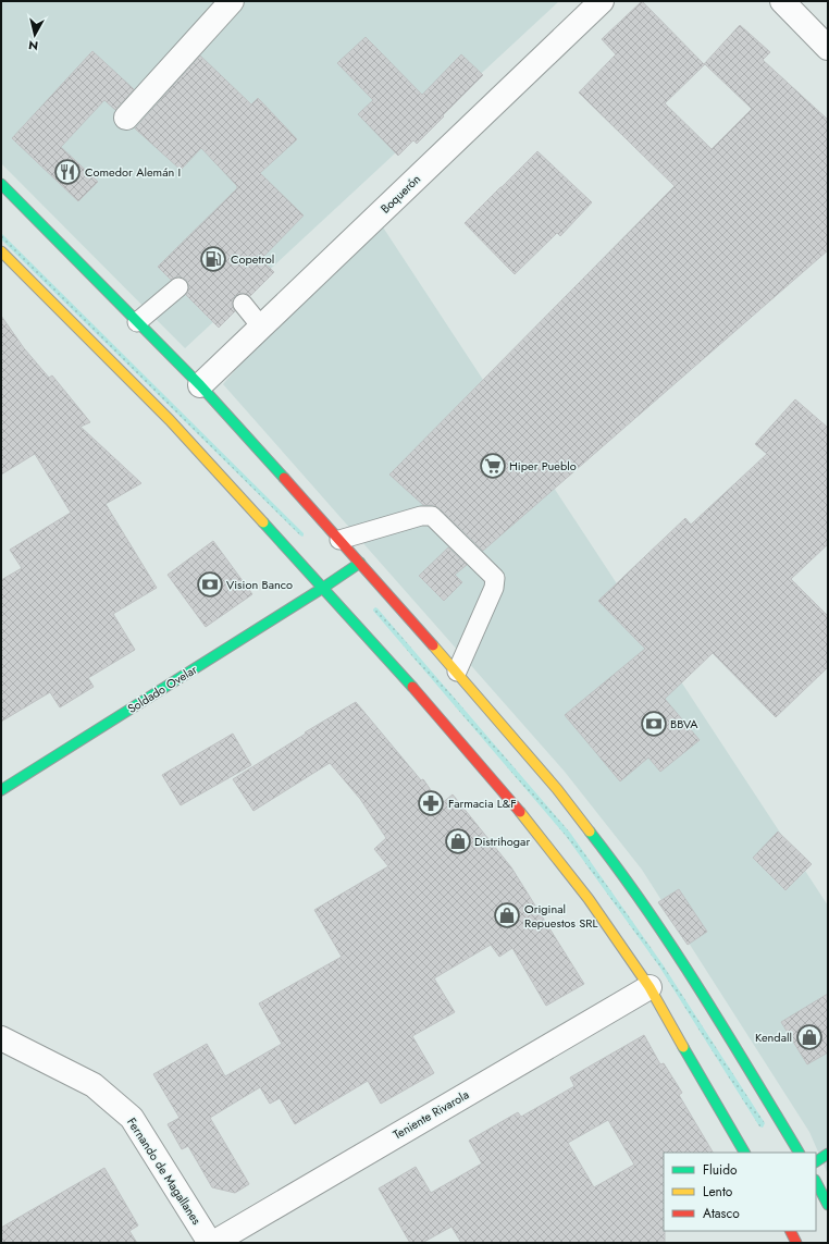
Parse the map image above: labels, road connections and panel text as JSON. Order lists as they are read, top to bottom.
{
  "streets": {
    "main road": ["Soldado Ovelar"],
    "street": ["Boquerón", "Teniente Rivarola", "Fernando de Magallanes"]
  },
  "places": {
    "restaurant": ["Comedor Alemán I"],
    "fuel station": ["Copetrol"],
    "supermarket": ["Hiper Pueblo"],
    "bank": ["Vision Banco", "BBVA"],
    "pharmacy": ["Farmacia L&F"],
    "shop": ["Distrihogar", "Original Repuestos SRL", "Kendall"]
  },
  "legend": ["Fluido", "Lento", "Atasco"],
  "north": "bottom"
}
